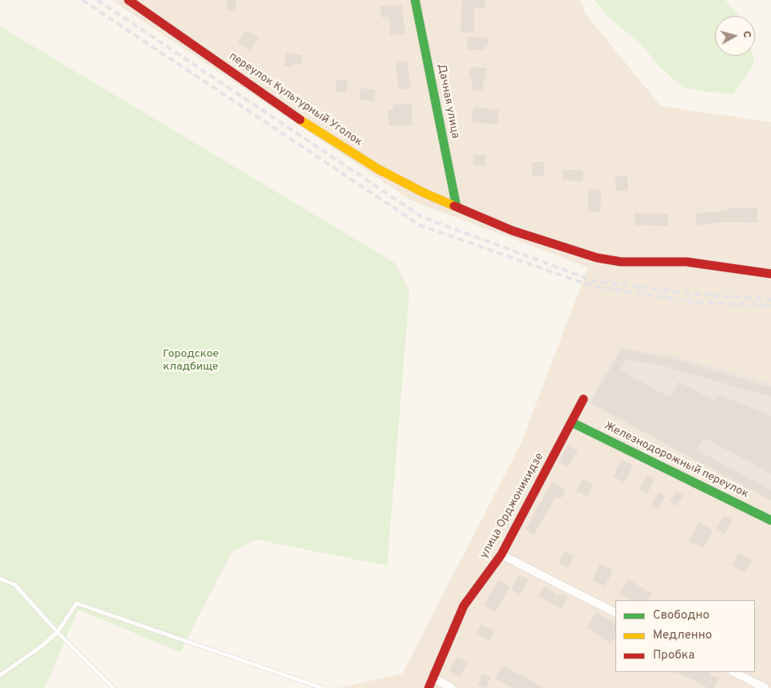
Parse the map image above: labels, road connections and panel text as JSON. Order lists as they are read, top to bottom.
{
  "streets": {
    "street": [
      "переулок Культурный Уголок",
      "Дачная улица",
      "Железнодорожный переулок",
      "улица Орджоникидзе"
    ]
  },
  "crossings": [
    ["переулок Культурный Уголок", "Дачная улица"],
    ["Железнодорожный переулок", "улица Орджоникидзе"]
  ],
  "parks": ["Городское кладбище"],
  "legend": ["Свободно", "Медленно", "Пробка"],
  "north": "right"
}
